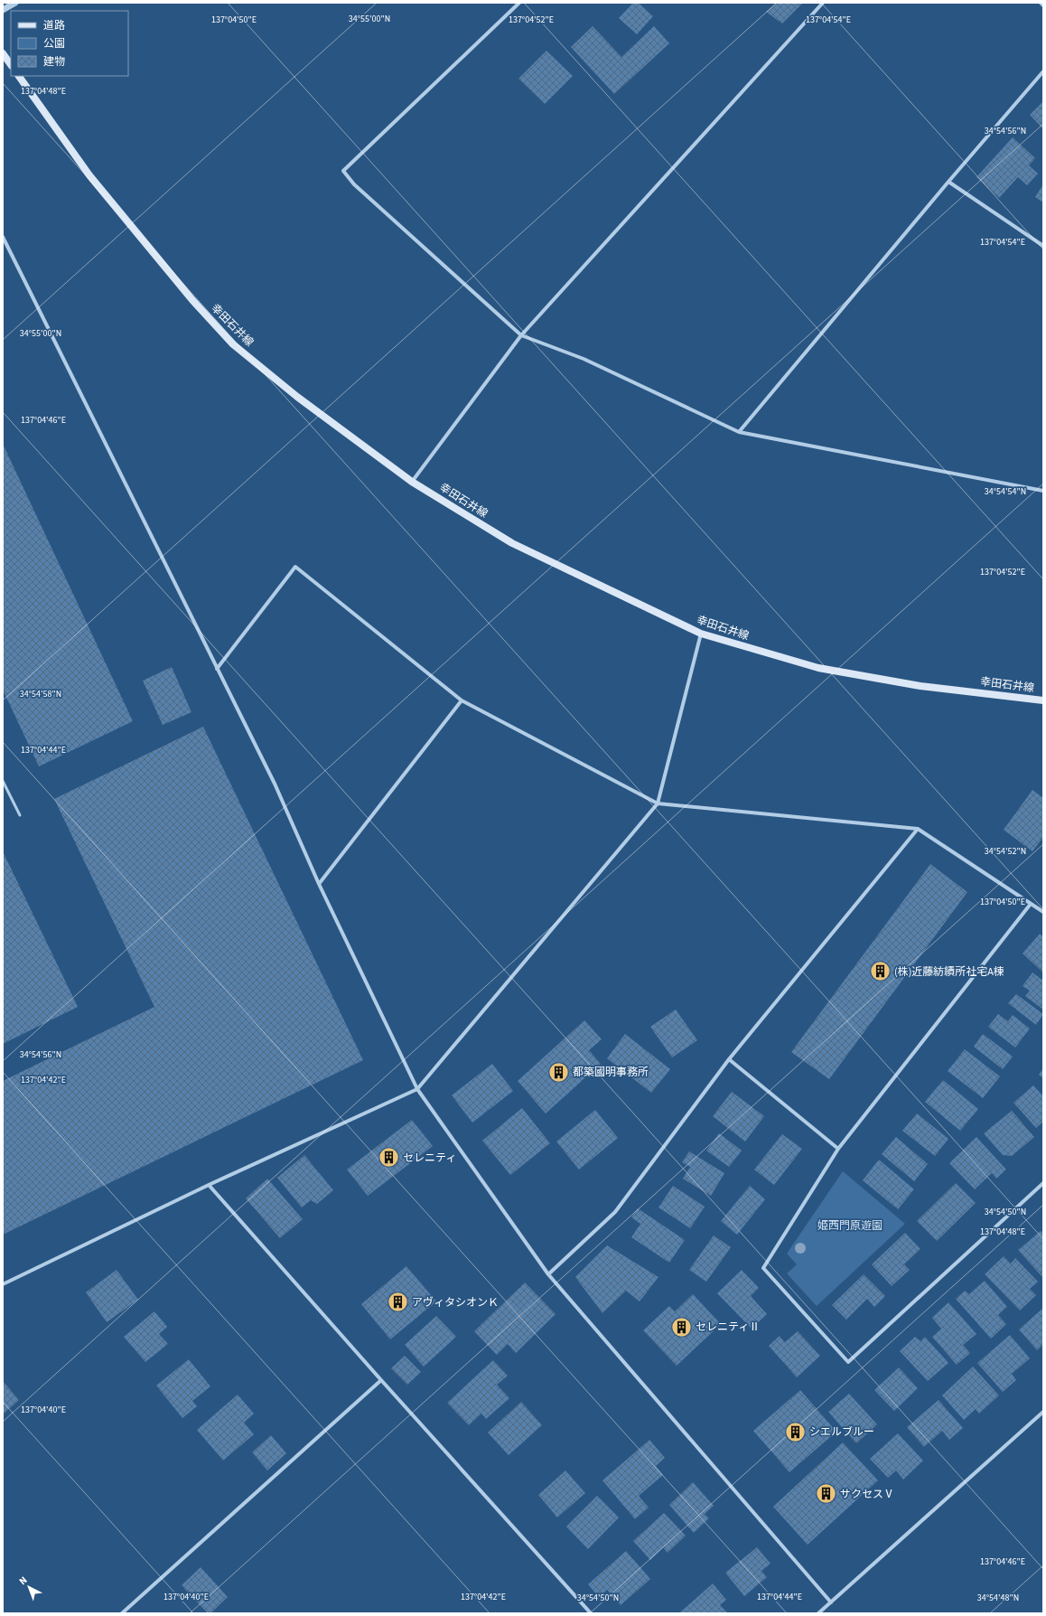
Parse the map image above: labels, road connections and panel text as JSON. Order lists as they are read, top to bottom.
{
  "streets": {
    "main road": ["幸田石井線"]
  },
  "parks": ["姫西門原遊園"],
  "places": {
    "building": [
      "(株)近藤紡績所社宅A棟",
      "都築國明事務所",
      "セレニティ",
      "アヴィタシオンＫ",
      "セレニティⅡ",
      "シエルブルー",
      "サクセスⅤ"
    ]
  },
  "legend": ["道路", "公園", "建物"],
  "north": "top left",
  "coordinates": [
    "34°55'00\"N",
    "137°04'50\"E",
    "137°04'52\"E",
    "137°04'54\"E",
    "137°04'48\"E",
    "34°54'56\"N",
    "137°04'46\"E",
    "34°54'54\"N",
    "34°54'58\"N",
    "137°04'44\"E",
    "34°54'52\"N",
    "137°04'42\"E",
    "34°54'50\"N",
    "137°04'40\"E",
    "34°54'48\"N"
  ]
}
